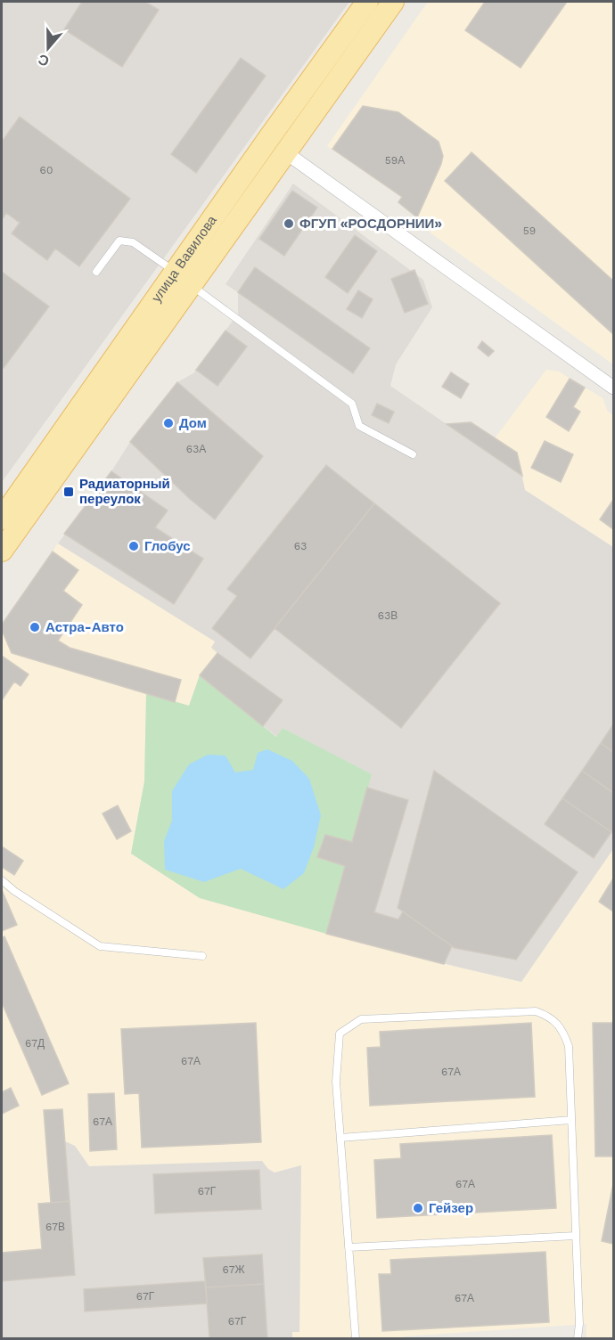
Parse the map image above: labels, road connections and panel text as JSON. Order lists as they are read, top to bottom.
{
  "streets": {
    "main road": ["улица Вавилова"]
  },
  "places": {
    "other": [
      "ФГУП «РОСДОРНИИ»",
      "Дом",
      "Глобус",
      "Астра-Авто",
      "Гейзер"
    ],
    "transit": ["Радиаторный переулок"]
  },
  "house_numbers": [
    "59А",
    "60",
    "59",
    "63А",
    "63",
    "63В",
    "67Д",
    "67А",
    "67А",
    "67А",
    "67А",
    "67Г",
    "67В",
    "67Ж",
    "67Г",
    "67А",
    "67Г"
  ],
  "north": "bottom"
}
